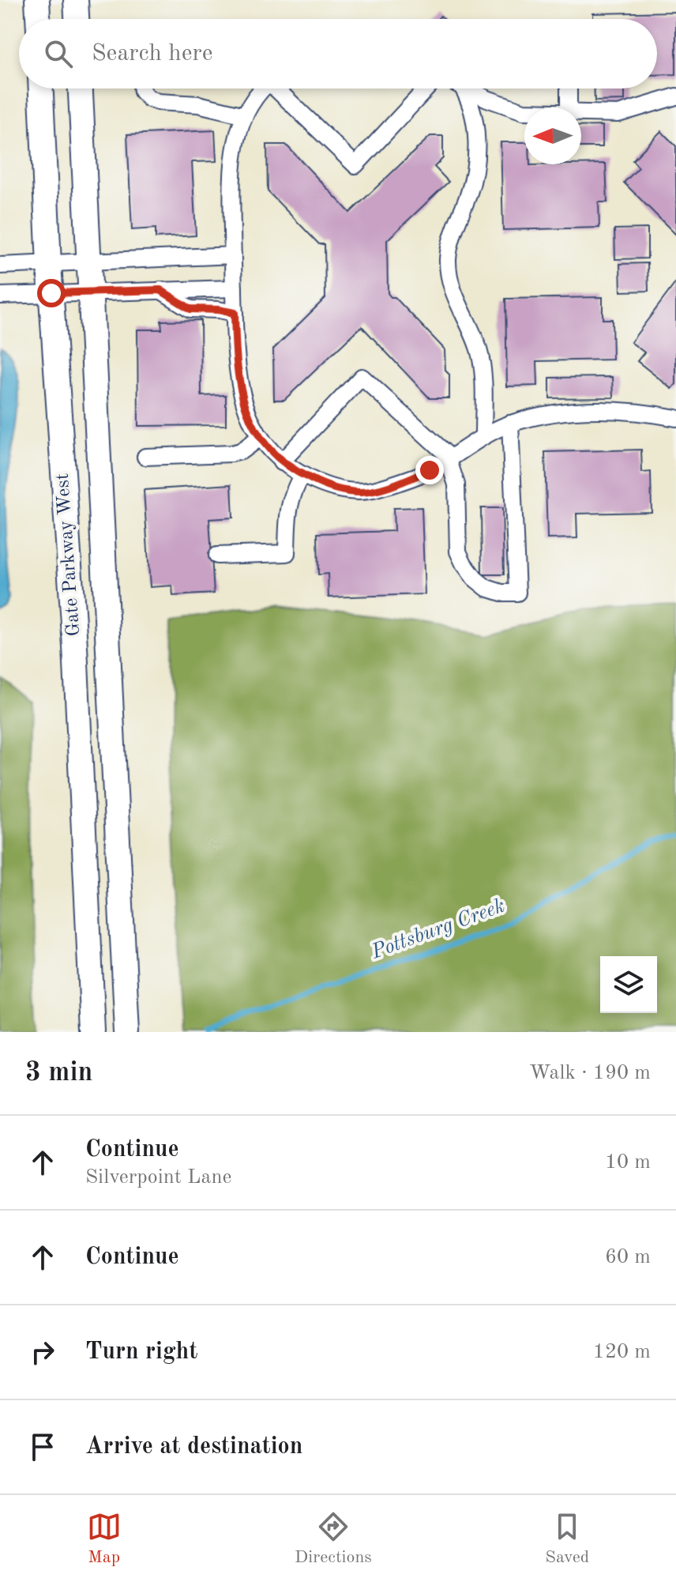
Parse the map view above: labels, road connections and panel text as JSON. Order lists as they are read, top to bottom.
{
  "streets": {
    "main road": ["Gate Parkway West"]
  },
  "water": ["Pottsburg Creek"],
  "north": "left",
  "page": {
    "search": "Search here",
    "heading": ["3 min", "Walk · 190 m"],
    "list": [
      ["Continue", "Silverpoint Lane", "10 m"],
      ["Continue", "60 m"],
      ["Turn right", "120 m"],
      "Arrive at destination"
    ],
    "nav": ["Map", "Directions", "Saved"]
  }
}
